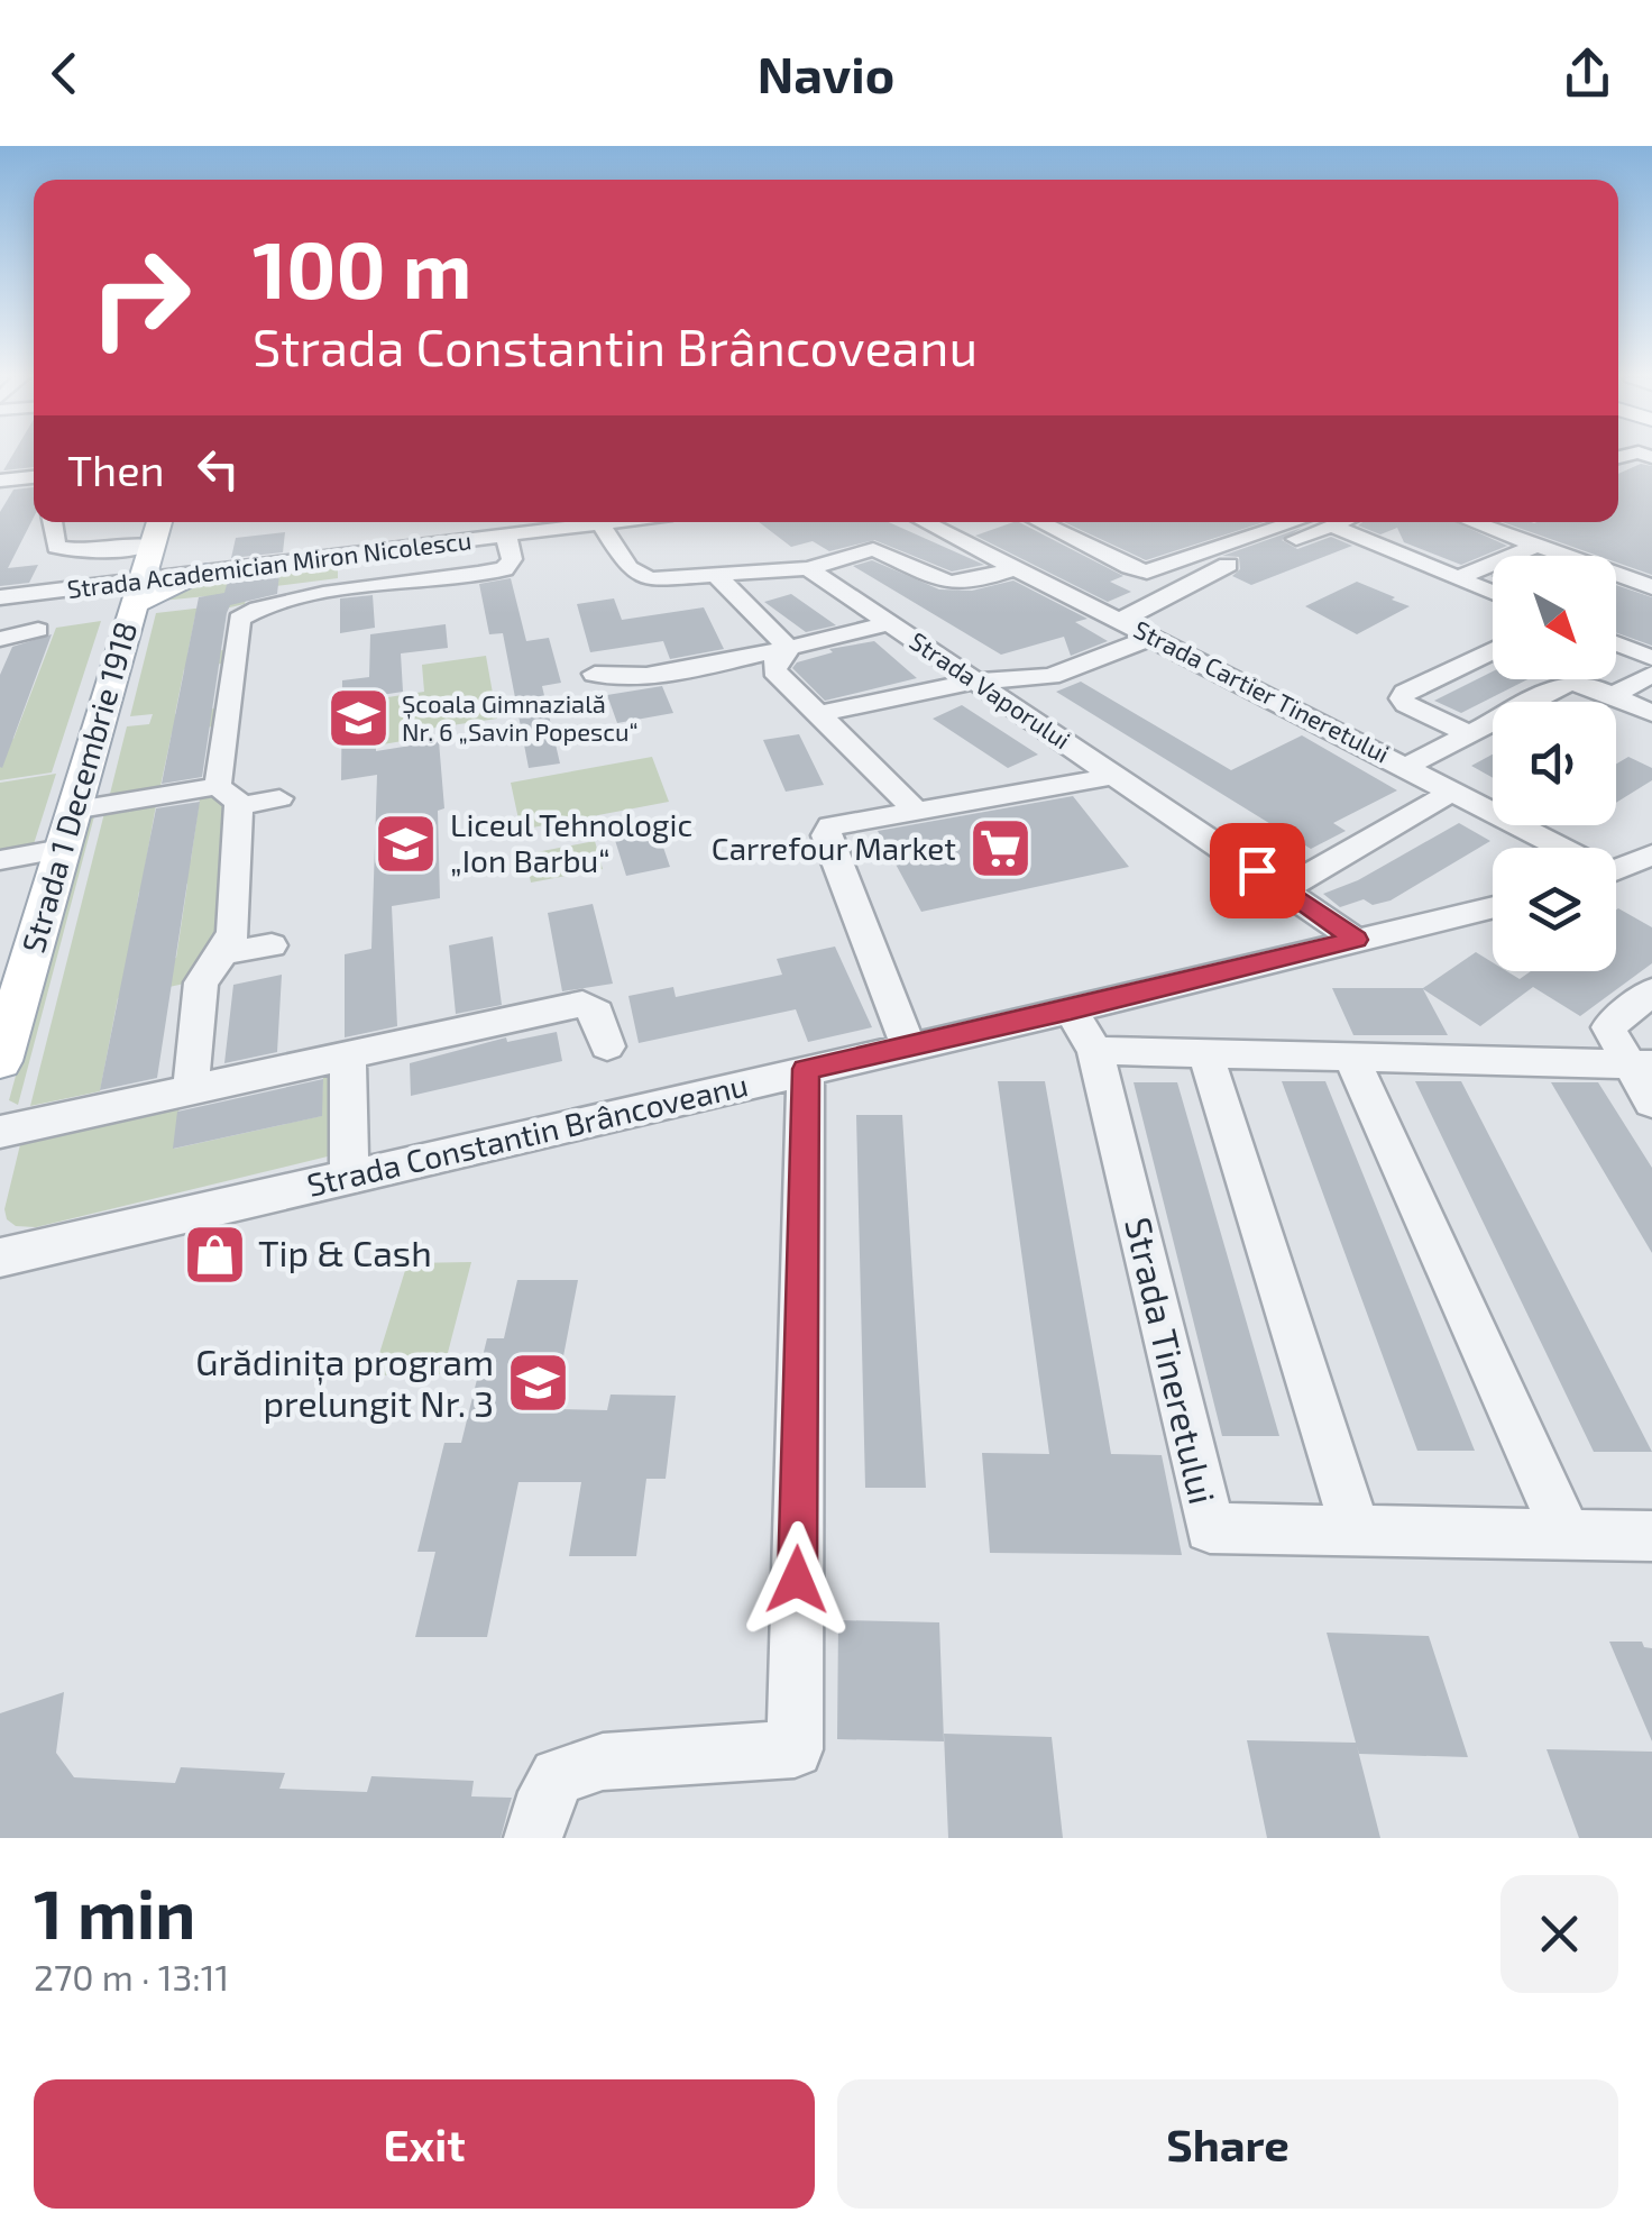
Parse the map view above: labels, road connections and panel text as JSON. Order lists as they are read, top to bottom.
{
  "streets": {
    "main road": ["Strada 1 Decembrie 1918"],
    "street": [
      "Strada Academician Miron Nicolescu",
      "Strada Vaporului",
      "Strada Cartier Tineretului",
      "Strada Constantin Brâncoveanu",
      "Strada Tineretului"
    ]
  },
  "crossings": [
    ["Strada Academician Miron Nicolescu", "Strada 1 Decembrie 1918"],
    ["Strada Vaporului", "Strada Constantin Brâncoveanu"],
    ["Strada Constantin Brâncoveanu", "Strada Tineretului"]
  ],
  "places": {
    "school or university": ["Școala Gimnazială Nr. 6 „Savin Popescu“", "Liceul Tehnologic „Ion Barbu“", "Grădinița program prelungit Nr. 3"],
    "supermarket": ["Carrefour Market"],
    "shop": ["Tip & Cash"]
  },
  "north": "bottom right",
  "page": {
    "header": "Navio",
    "turn": ["100 m", "Strada Constantin Brâncoveanu"],
    "then": "Then",
    "heading": ["1 min", "270 m · 13:11"],
    "buttons": ["Exit", "Share"]
  }
}
